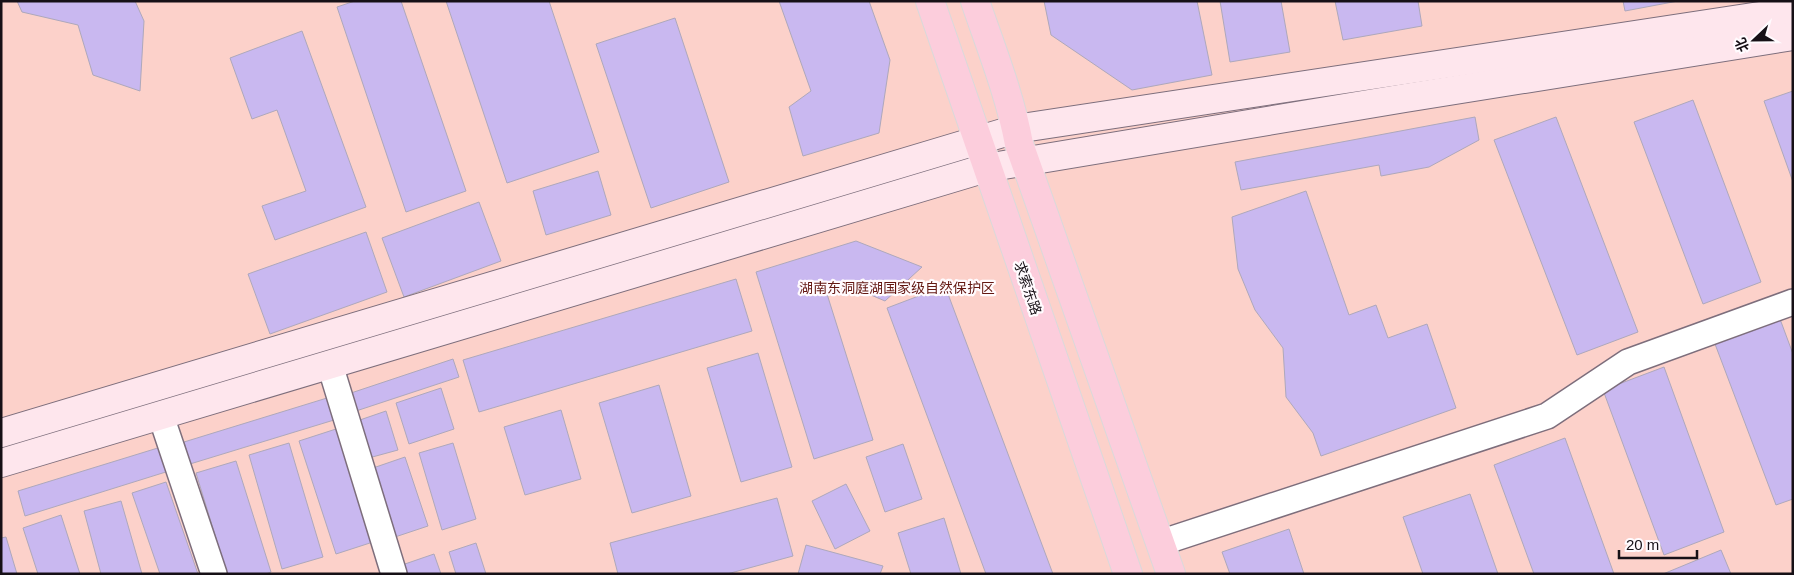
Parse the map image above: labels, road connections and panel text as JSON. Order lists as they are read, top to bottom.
{
  "streets": {
    "main road": ["求索东路"]
  },
  "parks": ["湖南东洞庭湖国家级自然保护区"],
  "scale_bar": "20 m",
  "north": "left"
}
